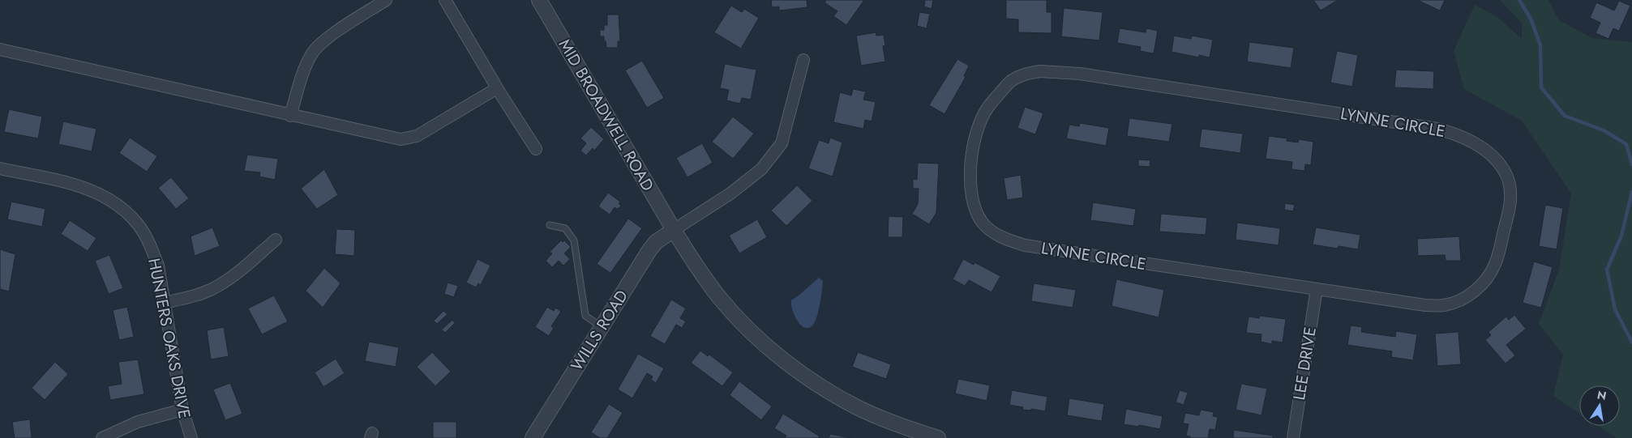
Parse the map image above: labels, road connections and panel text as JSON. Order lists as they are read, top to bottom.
{
  "streets": {
    "street": [
      "MID BROADWELL ROAD",
      "LYNNE CIRCLE",
      "WILLS ROAD",
      "HUNTERS OAKS DRIVE",
      "LEE DRIVE"
    ]
  },
  "crossings": [
    ["MID BROADWELL ROAD", "WILLS ROAD"],
    ["LYNNE CIRCLE", "LEE DRIVE"]
  ],
  "north": "top"
}
